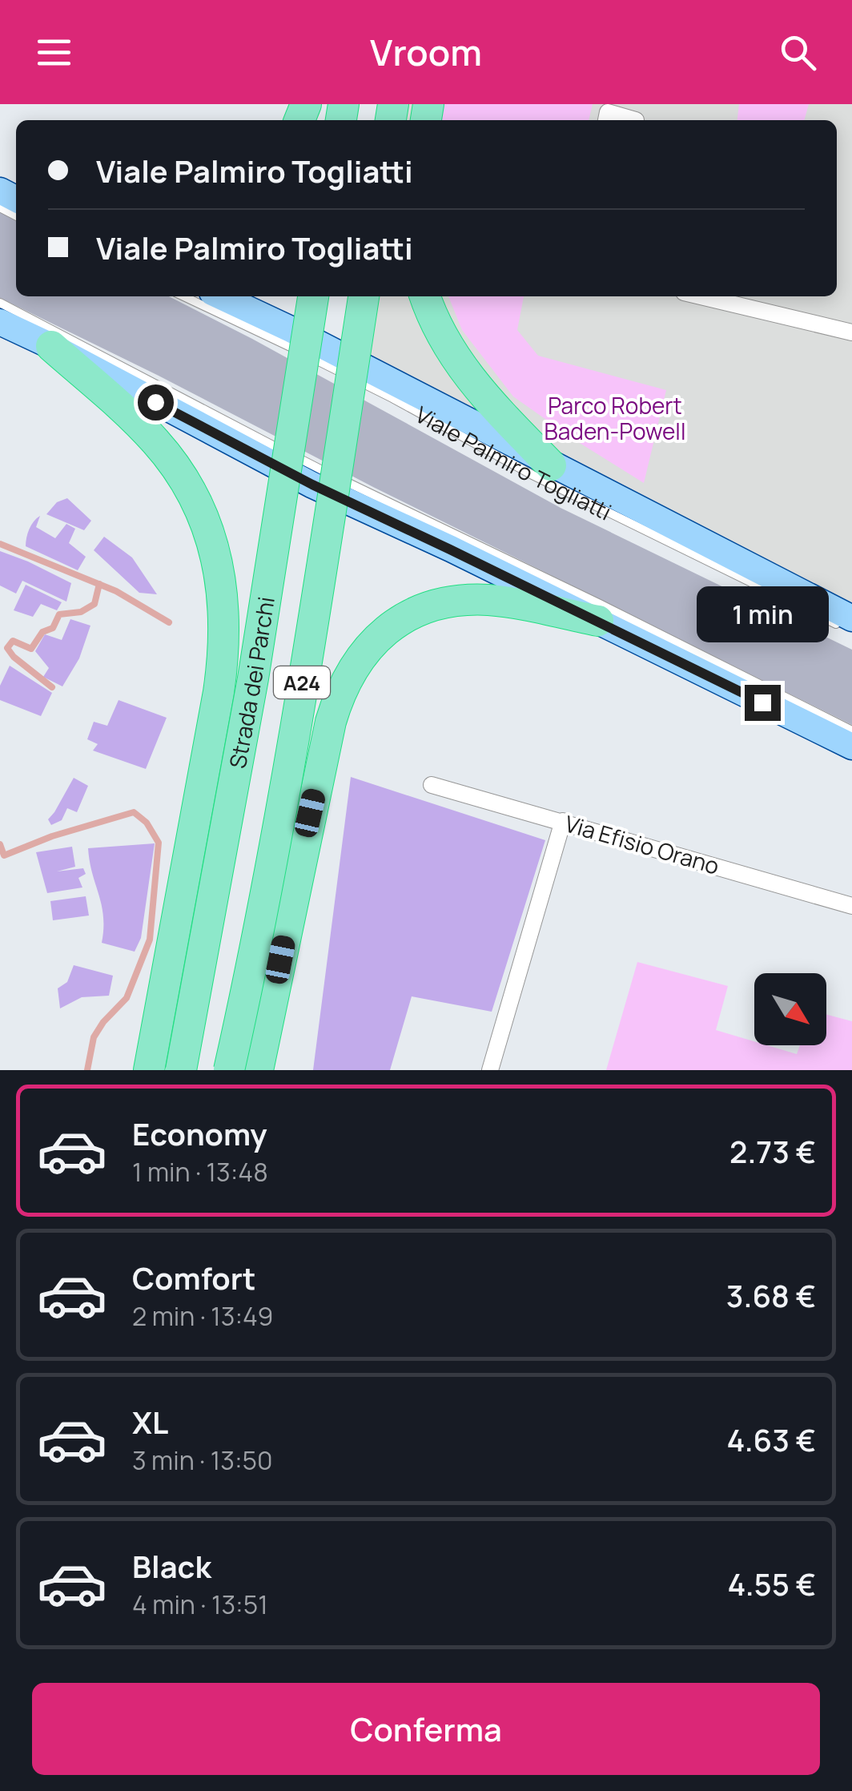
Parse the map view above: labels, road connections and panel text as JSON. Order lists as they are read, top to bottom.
{
  "streets": {
    "highway": ["Strada dei Parchi", "A24"],
    "main road": ["Viale Palmiro Togliatti"],
    "street": ["Via Efisio Orano"]
  },
  "parks": ["Parco Robert Baden-Powell"],
  "north": "bottom right",
  "page": {
    "header": "Vroom",
    "banner": ["Viale Palmiro Togliatti", "Viale Palmiro Togliatti"],
    "bubble": "1 min",
    "list": [
      {
        "name": "Economy",
        "note": "1 min · 13:48",
        "value": "2.73 €"
      },
      {
        "name": "Comfort",
        "note": "2 min · 13:49",
        "value": "3.68 €"
      },
      {
        "name": "XL",
        "note": "3 min · 13:50",
        "value": "4.63 €"
      },
      {
        "name": "Black",
        "note": "4 min · 13:51",
        "value": "4.55 €"
      }
    ],
    "buttons": "Conferma"
  }
}
